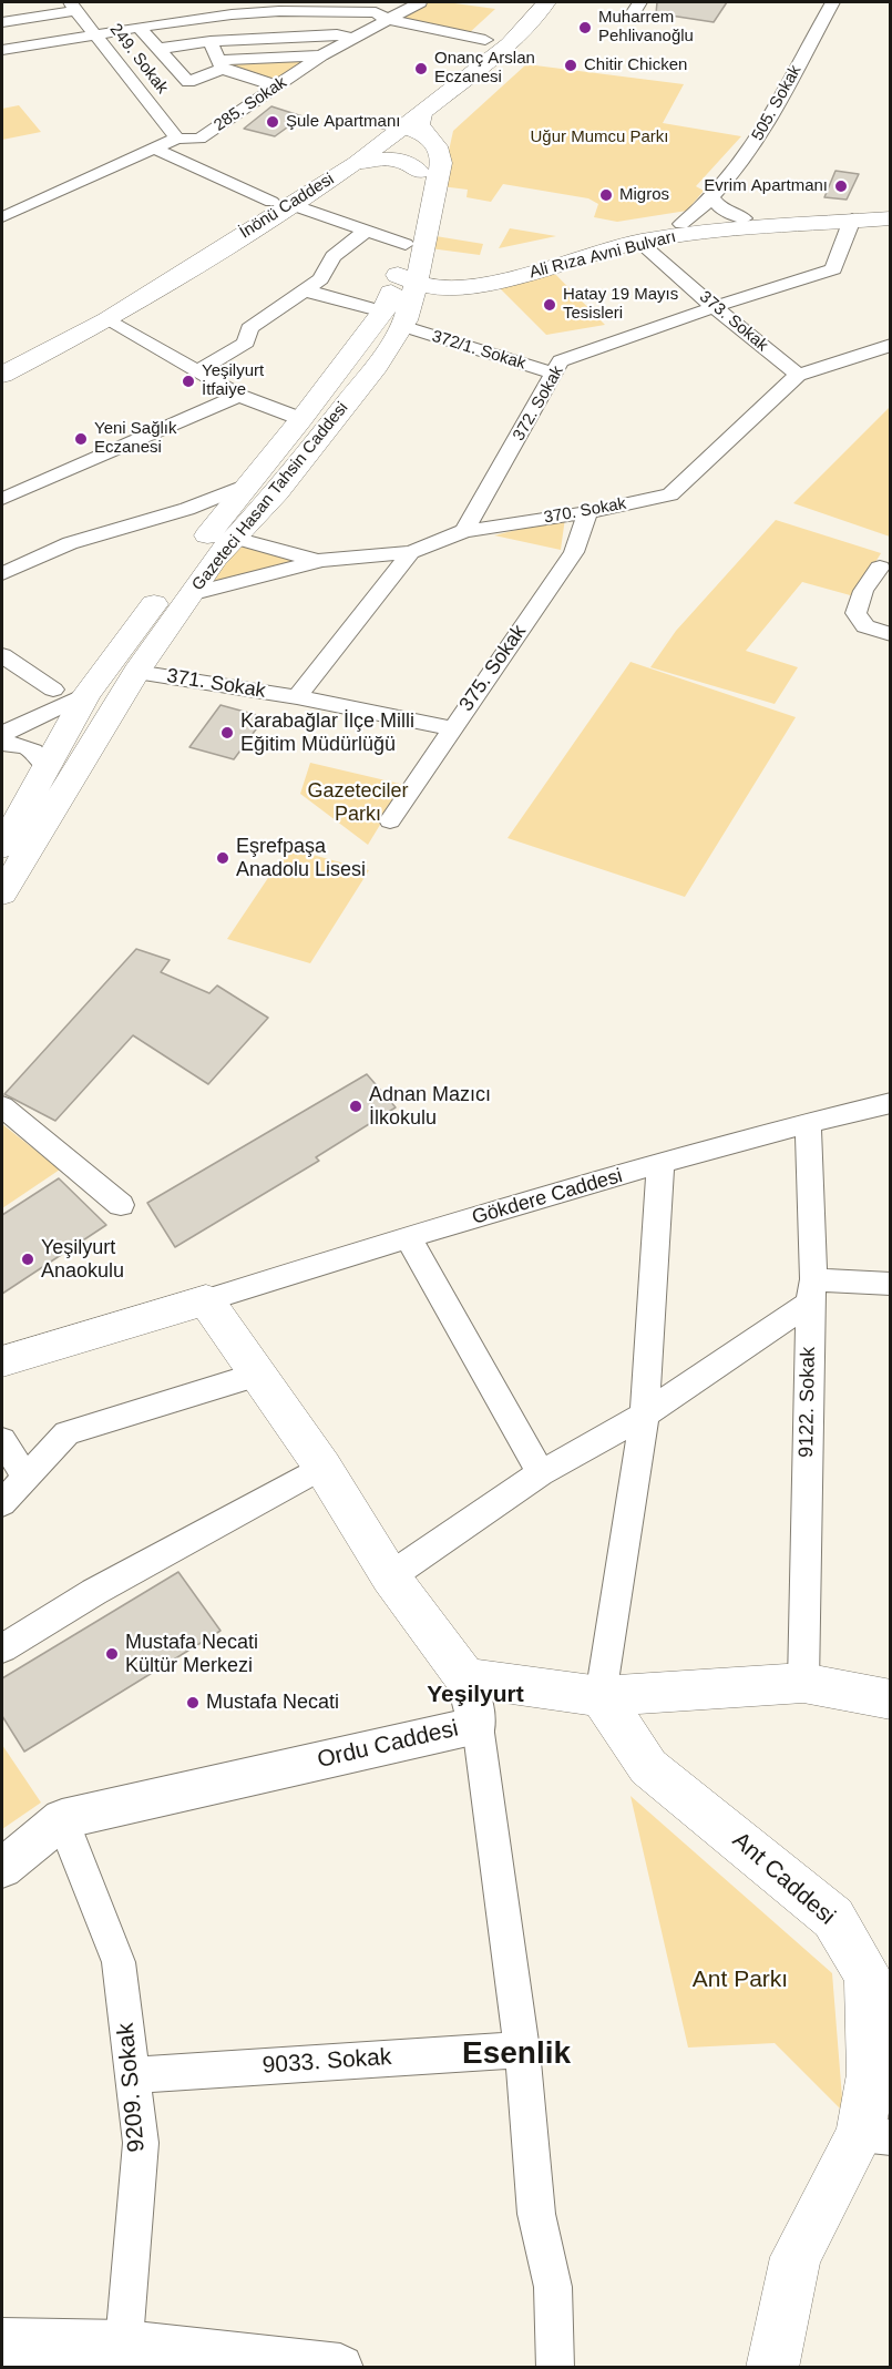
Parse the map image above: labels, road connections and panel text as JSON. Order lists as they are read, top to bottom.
{
  "streets": {
    "main road": [
      "İnönü Caddesi",
      "Ali Rıza Avni Bulvarı",
      "Gazeteci Hasan Tahsin Caddesi",
      "Gökdere Caddesi",
      "Ant Caddesi"
    ],
    "street": [
      "249. Sokak",
      "505. Sokak",
      "285. Sokak",
      "373. Sokak",
      "372/1. Sokak",
      "372. Sokak",
      "370. Sokak",
      "375. Sokak",
      "371. Sokak",
      "9122. Sokak",
      "Ordu Caddesi",
      "9033. Sokak",
      "9209. Sokak"
    ]
  },
  "crossings": [
    ["249. Sokak", "285. Sokak"],
    ["505. Sokak", "Ali Rıza Avni Bulvarı"],
    ["İnönü Caddesi", "Gazeteci Hasan Tahsin Caddesi"],
    ["Ali Rıza Avni Bulvarı", "373. Sokak"],
    ["Ali Rıza Avni Bulvarı", "372. Sokak"],
    ["Ali Rıza Avni Bulvarı", "Gazeteci Hasan Tahsin Caddesi"],
    ["373. Sokak", "372. Sokak"],
    ["373. Sokak", "370. Sokak"],
    ["372/1. Sokak", "372. Sokak"],
    ["372/1. Sokak", "Gazeteci Hasan Tahsin Caddesi"],
    ["372. Sokak", "370. Sokak"],
    ["Gazeteci Hasan Tahsin Caddesi", "370. Sokak"],
    ["Gazeteci Hasan Tahsin Caddesi", "371. Sokak"],
    ["370. Sokak", "375. Sokak"],
    ["375. Sokak", "371. Sokak"],
    ["Gökdere Caddesi", "9122. Sokak"],
    ["Ordu Caddesi", "9209. Sokak"],
    ["9033. Sokak", "9209. Sokak"]
  ],
  "districts": ["Yeşilyurt", "Esenlik"],
  "parks": ["Uğur Mumcu Parkı", "Gazeteciler Parkı", "Ant Parkı"],
  "places": [
    "Muharrem Pehlivanoğlu",
    "Chitir Chicken",
    "Onanç Arslan Eczanesi",
    "Şule Apartmanı",
    "Evrim Apartmanı",
    "Migros",
    "Hatay 19 Mayıs Tesisleri",
    "Yeşilyurt İtfaiye",
    "Yeni Sağlık Eczanesi",
    "Karabağlar İlçe Milli Eğitim Müdürlüğü",
    "Eşrefpaşa Anadolu Lisesi",
    "Adnan Mazıcı İlkokulu",
    "Yeşilyurt Anaokulu",
    "Mustafa Necati Kültür Merkezi",
    "Mustafa Necati"
  ]
}
